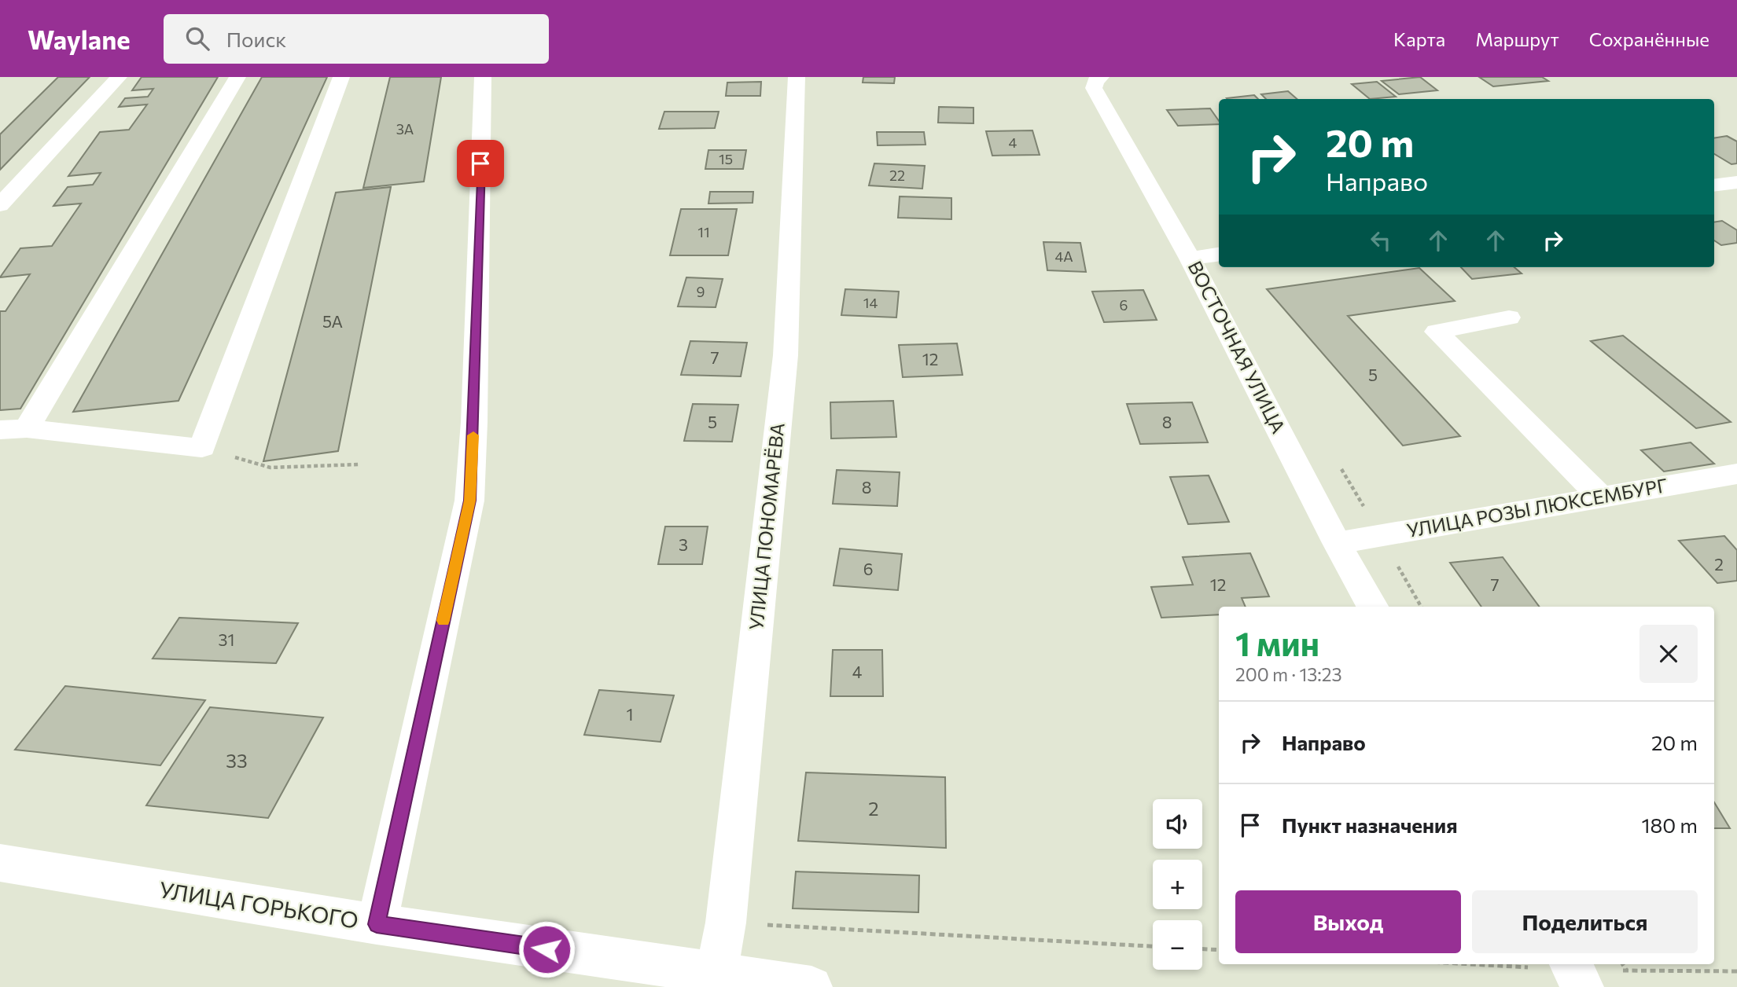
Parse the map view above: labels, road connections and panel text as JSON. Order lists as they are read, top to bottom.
{
  "streets": {
    "street": [
      "ВОСТОЧНАЯ УЛИЦА",
      "УЛИЦА РОЗЫ ЛЮКСЕМБУРГ",
      "УЛИЦА ПОНОМАРЁВА",
      "УЛИЦА ГОРЬКОГО"
    ]
  },
  "crossings": [
    ["ВОСТОЧНАЯ УЛИЦА", "УЛИЦА РОЗЫ ЛЮКСЕМБУРГ"],
    ["УЛИЦА ПОНОМАРЁВА", "УЛИЦА ГОРЬКОГО"]
  ],
  "house_numbers": [
    "3А",
    "4",
    "15",
    "22",
    "11",
    "4А",
    "9",
    "14",
    "6",
    "5А",
    "7",
    "12",
    "5",
    "5",
    "8",
    "8",
    "3",
    "2",
    "6",
    "12",
    "7",
    "31",
    "4",
    "1",
    "33",
    "2"
  ],
  "page": {
    "header": "Waylane",
    "search": "Поиск",
    "nav": ["Карта", "Маршрут", "Сохранённые"],
    "turn": ["20 m", "Направо"],
    "heading": ["1 мин", "200 m · 13:23"],
    "list": [
      {
        "name": "Направо",
        "value": "20 m"
      },
      {
        "name": "Пункт назначения",
        "value": "180 m"
      }
    ],
    "map_buttons": ["+", "−"],
    "buttons": ["Выход", "Поделиться"]
  }
}
